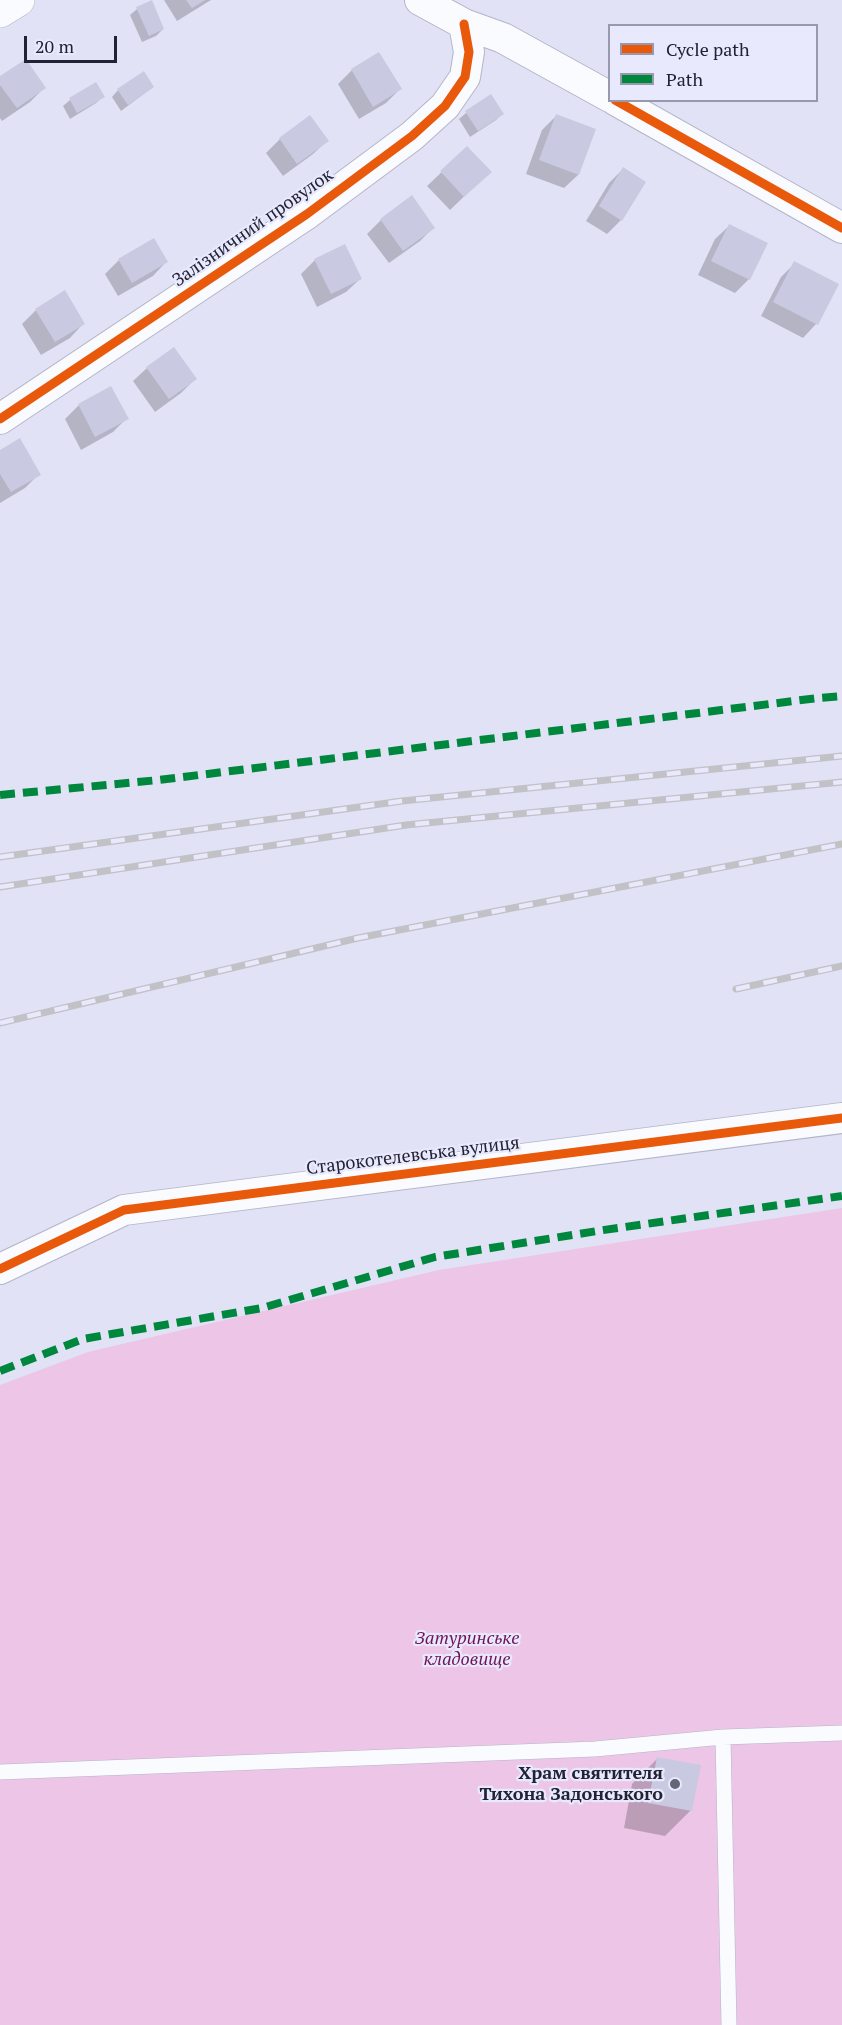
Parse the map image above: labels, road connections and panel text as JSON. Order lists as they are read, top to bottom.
{
  "streets": {
    "street": ["Залізничний провулок", "Старокотелевська вулиця"]
  },
  "parks": ["Затуринське кладовище"],
  "places": ["Храм святителя Тихона Задонського"],
  "legend": ["Cycle path", "Path"],
  "scale_bar": "20 m"
}
